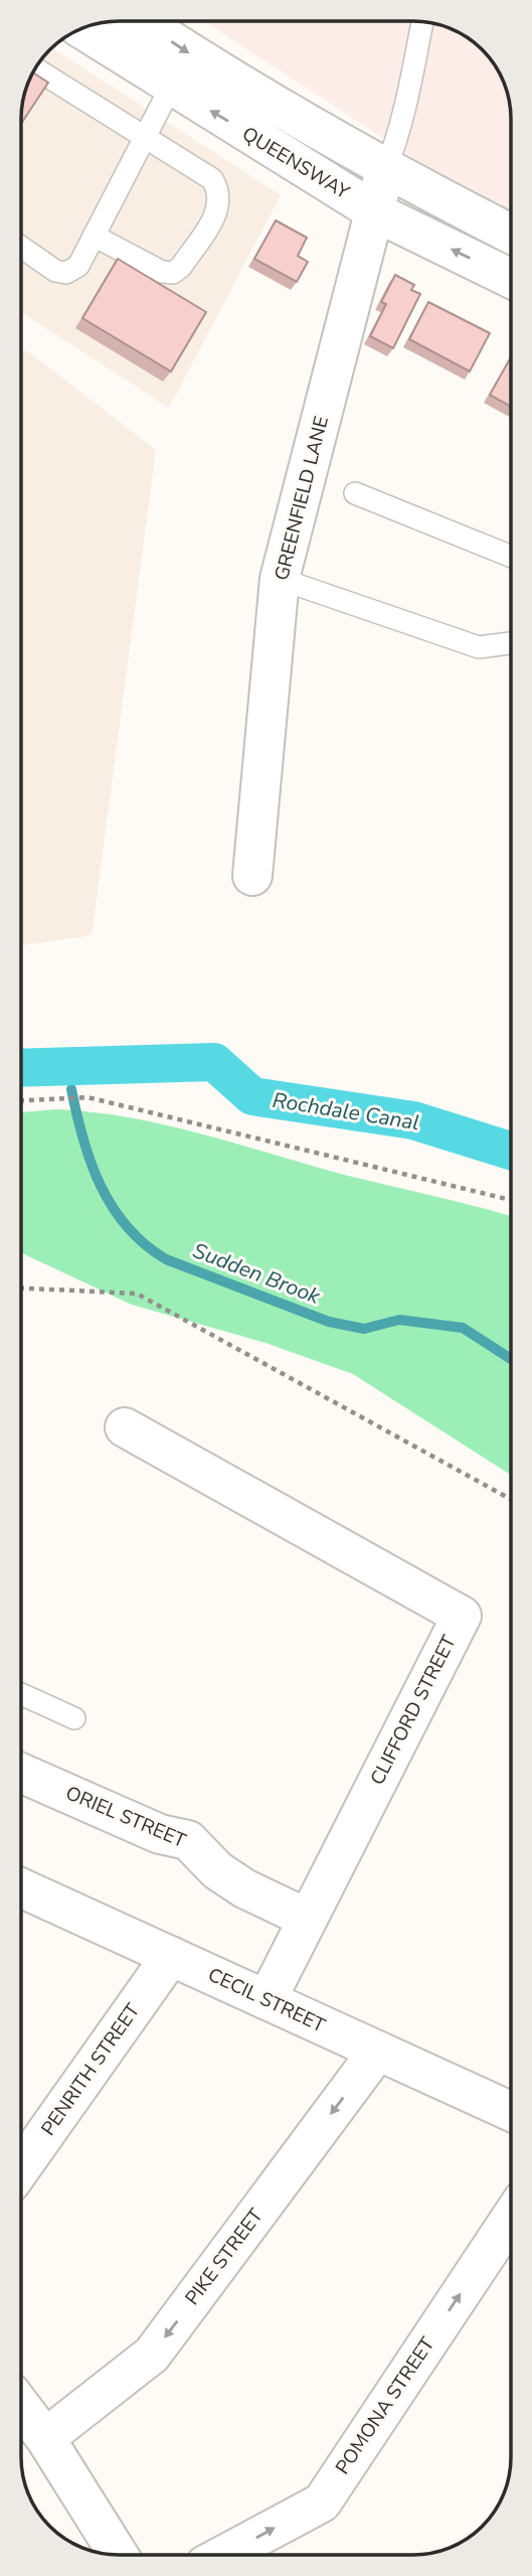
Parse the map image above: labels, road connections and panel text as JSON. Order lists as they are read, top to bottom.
{
  "streets": {
    "main road": [
      "QUEENSWAY",
      "GREENFIELD LANE",
      "CLIFFORD STREET",
      "ORIEL STREET",
      "CECIL STREET",
      "PENRITH STREET",
      "PIKE STREET",
      "POMONA STREET"
    ]
  },
  "crossings": [
    ["QUEENSWAY", "GREENFIELD LANE"],
    ["CLIFFORD STREET", "ORIEL STREET"],
    ["CLIFFORD STREET", "CECIL STREET"],
    ["CECIL STREET", "PENRITH STREET"],
    ["CECIL STREET", "PIKE STREET"]
  ],
  "one_way": ["PIKE STREET", "POMONA STREET"],
  "water": ["Rochdale Canal", "Sudden Brook"]
}
